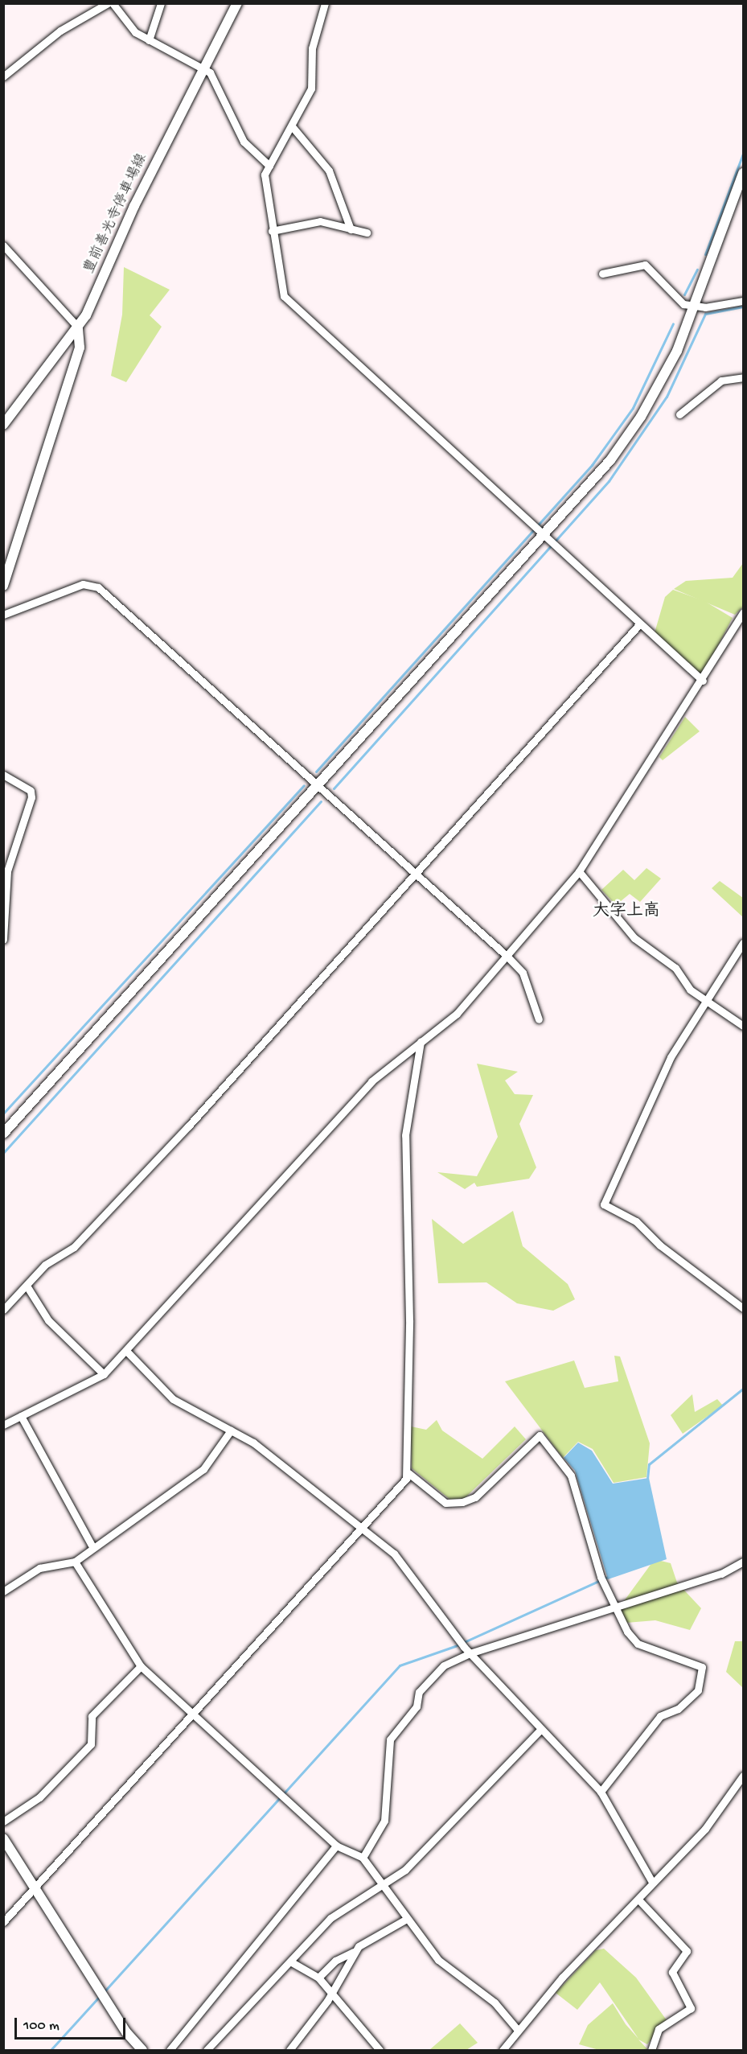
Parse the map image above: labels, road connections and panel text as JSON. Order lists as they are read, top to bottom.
{
  "streets": {
    "street": ["豊前善光寺停車場線"]
  },
  "districts": ["大字上高"],
  "scale_bar": "100 m"
}
